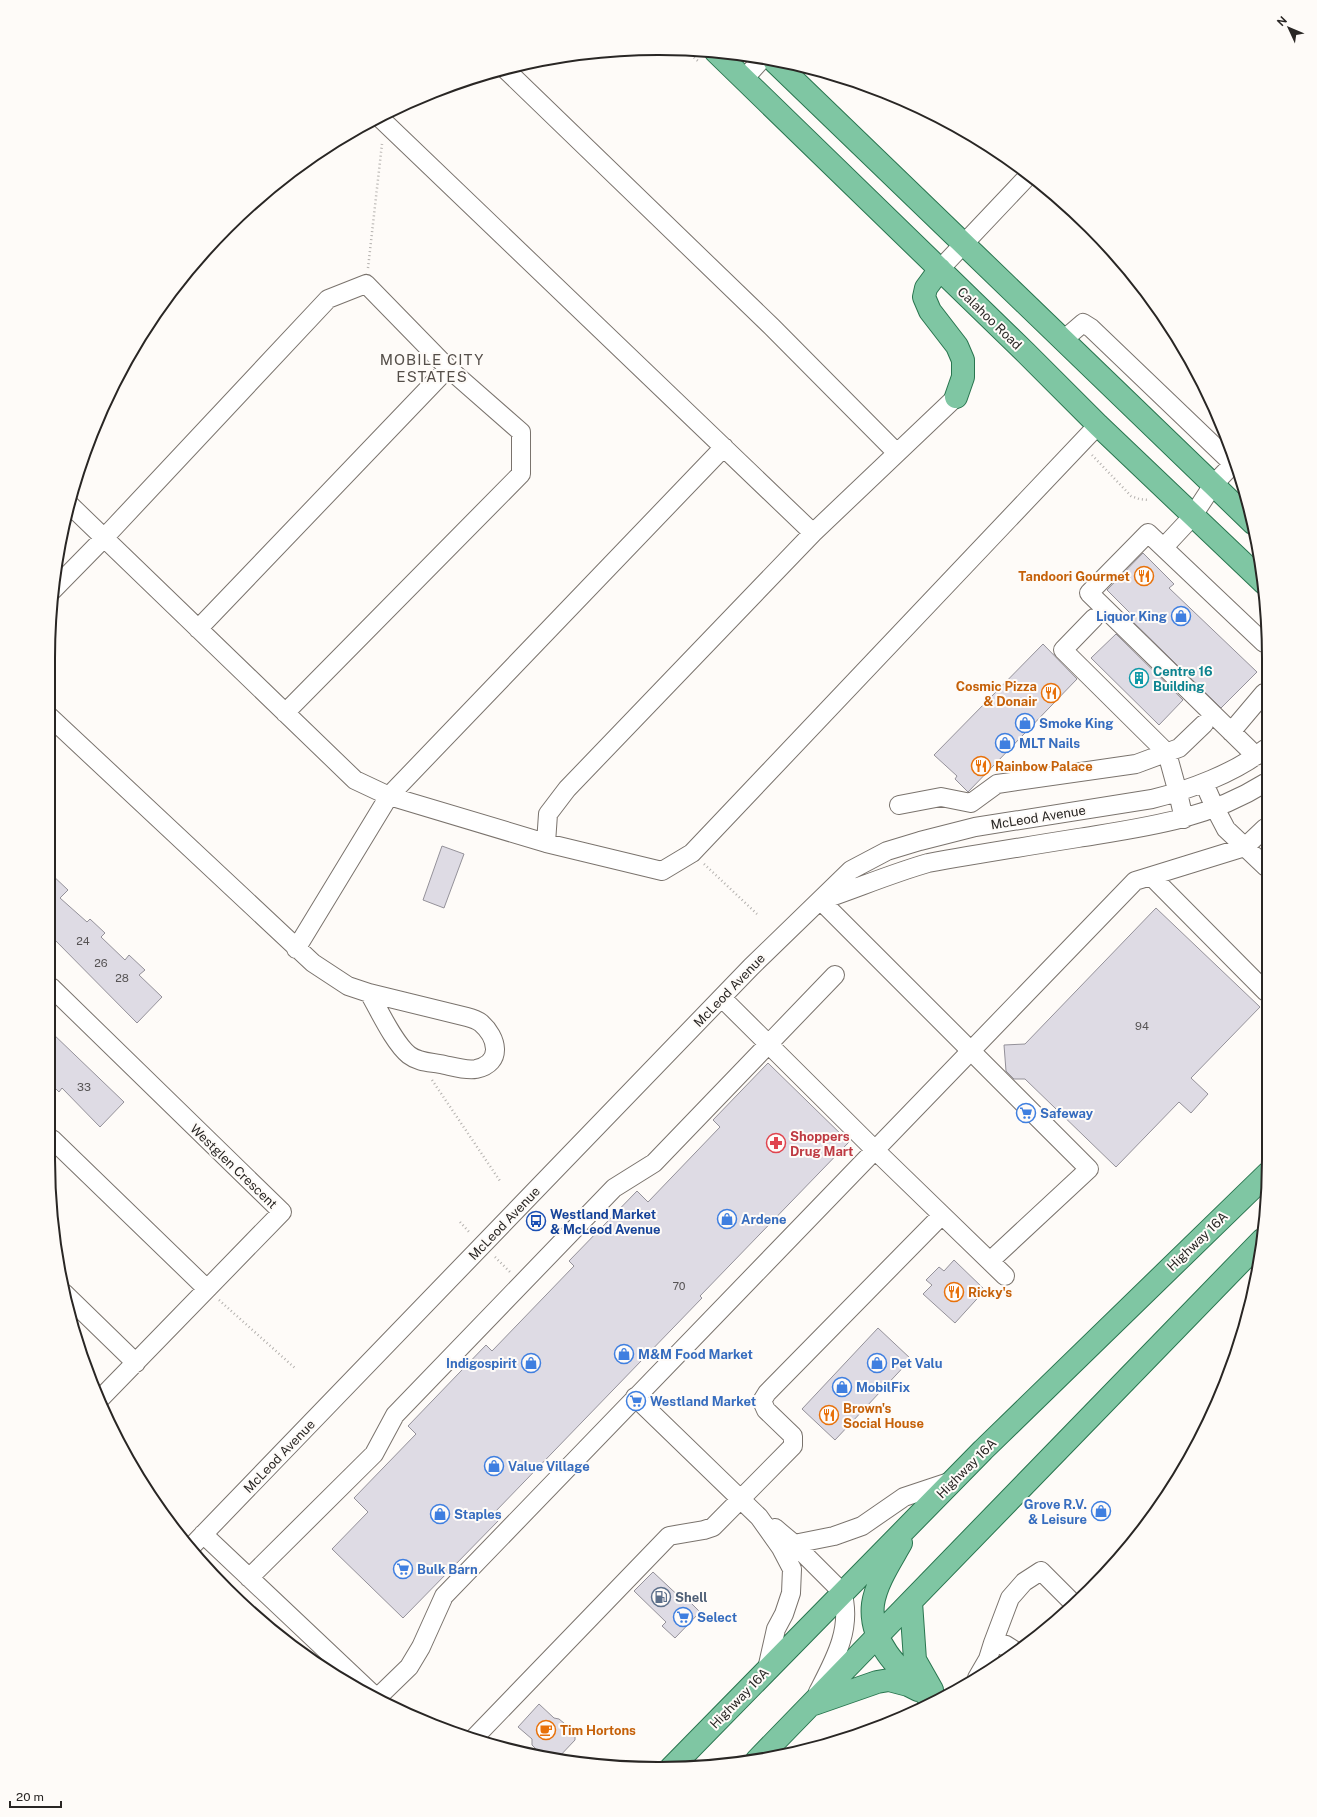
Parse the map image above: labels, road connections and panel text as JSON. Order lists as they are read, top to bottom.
{
  "streets": {
    "main road": ["Calahoo Road", "Highway 16A"],
    "street": ["McLeod Avenue", "Westglen Crescent"]
  },
  "districts": ["MOBILE CITY ESTATES"],
  "places": {
    "restaurant": [
      "Tandoori Gourmet",
      "Cosmic Pizza & Donair",
      "Rainbow Palace",
      "Ricky's",
      "Brown's Social House"
    ],
    "shop": [
      "Liquor King",
      "Smoke King",
      "MLT Nails",
      "Ardene",
      "M&M Food Market",
      "Indigospirit",
      "Pet Valu",
      "MobilFix",
      "Value Village",
      "Grove R.V. & Leisure",
      "Staples"
    ],
    "building": ["Centre 16 Building"],
    "supermarket": [
      "Safeway",
      "Westland Market",
      "Bulk Barn",
      "Select"
    ],
    "pharmacy": ["Shoppers Drug Mart"],
    "bus stop": ["Westland Market & McLeod Avenue"],
    "fuel station": ["Shell"],
    "cafe": ["Tim Hortons"]
  },
  "house_numbers": [
    "24",
    "26",
    "28",
    "94",
    "33",
    "70"
  ],
  "scale_bar": "20 m",
  "north": "top left"
}
